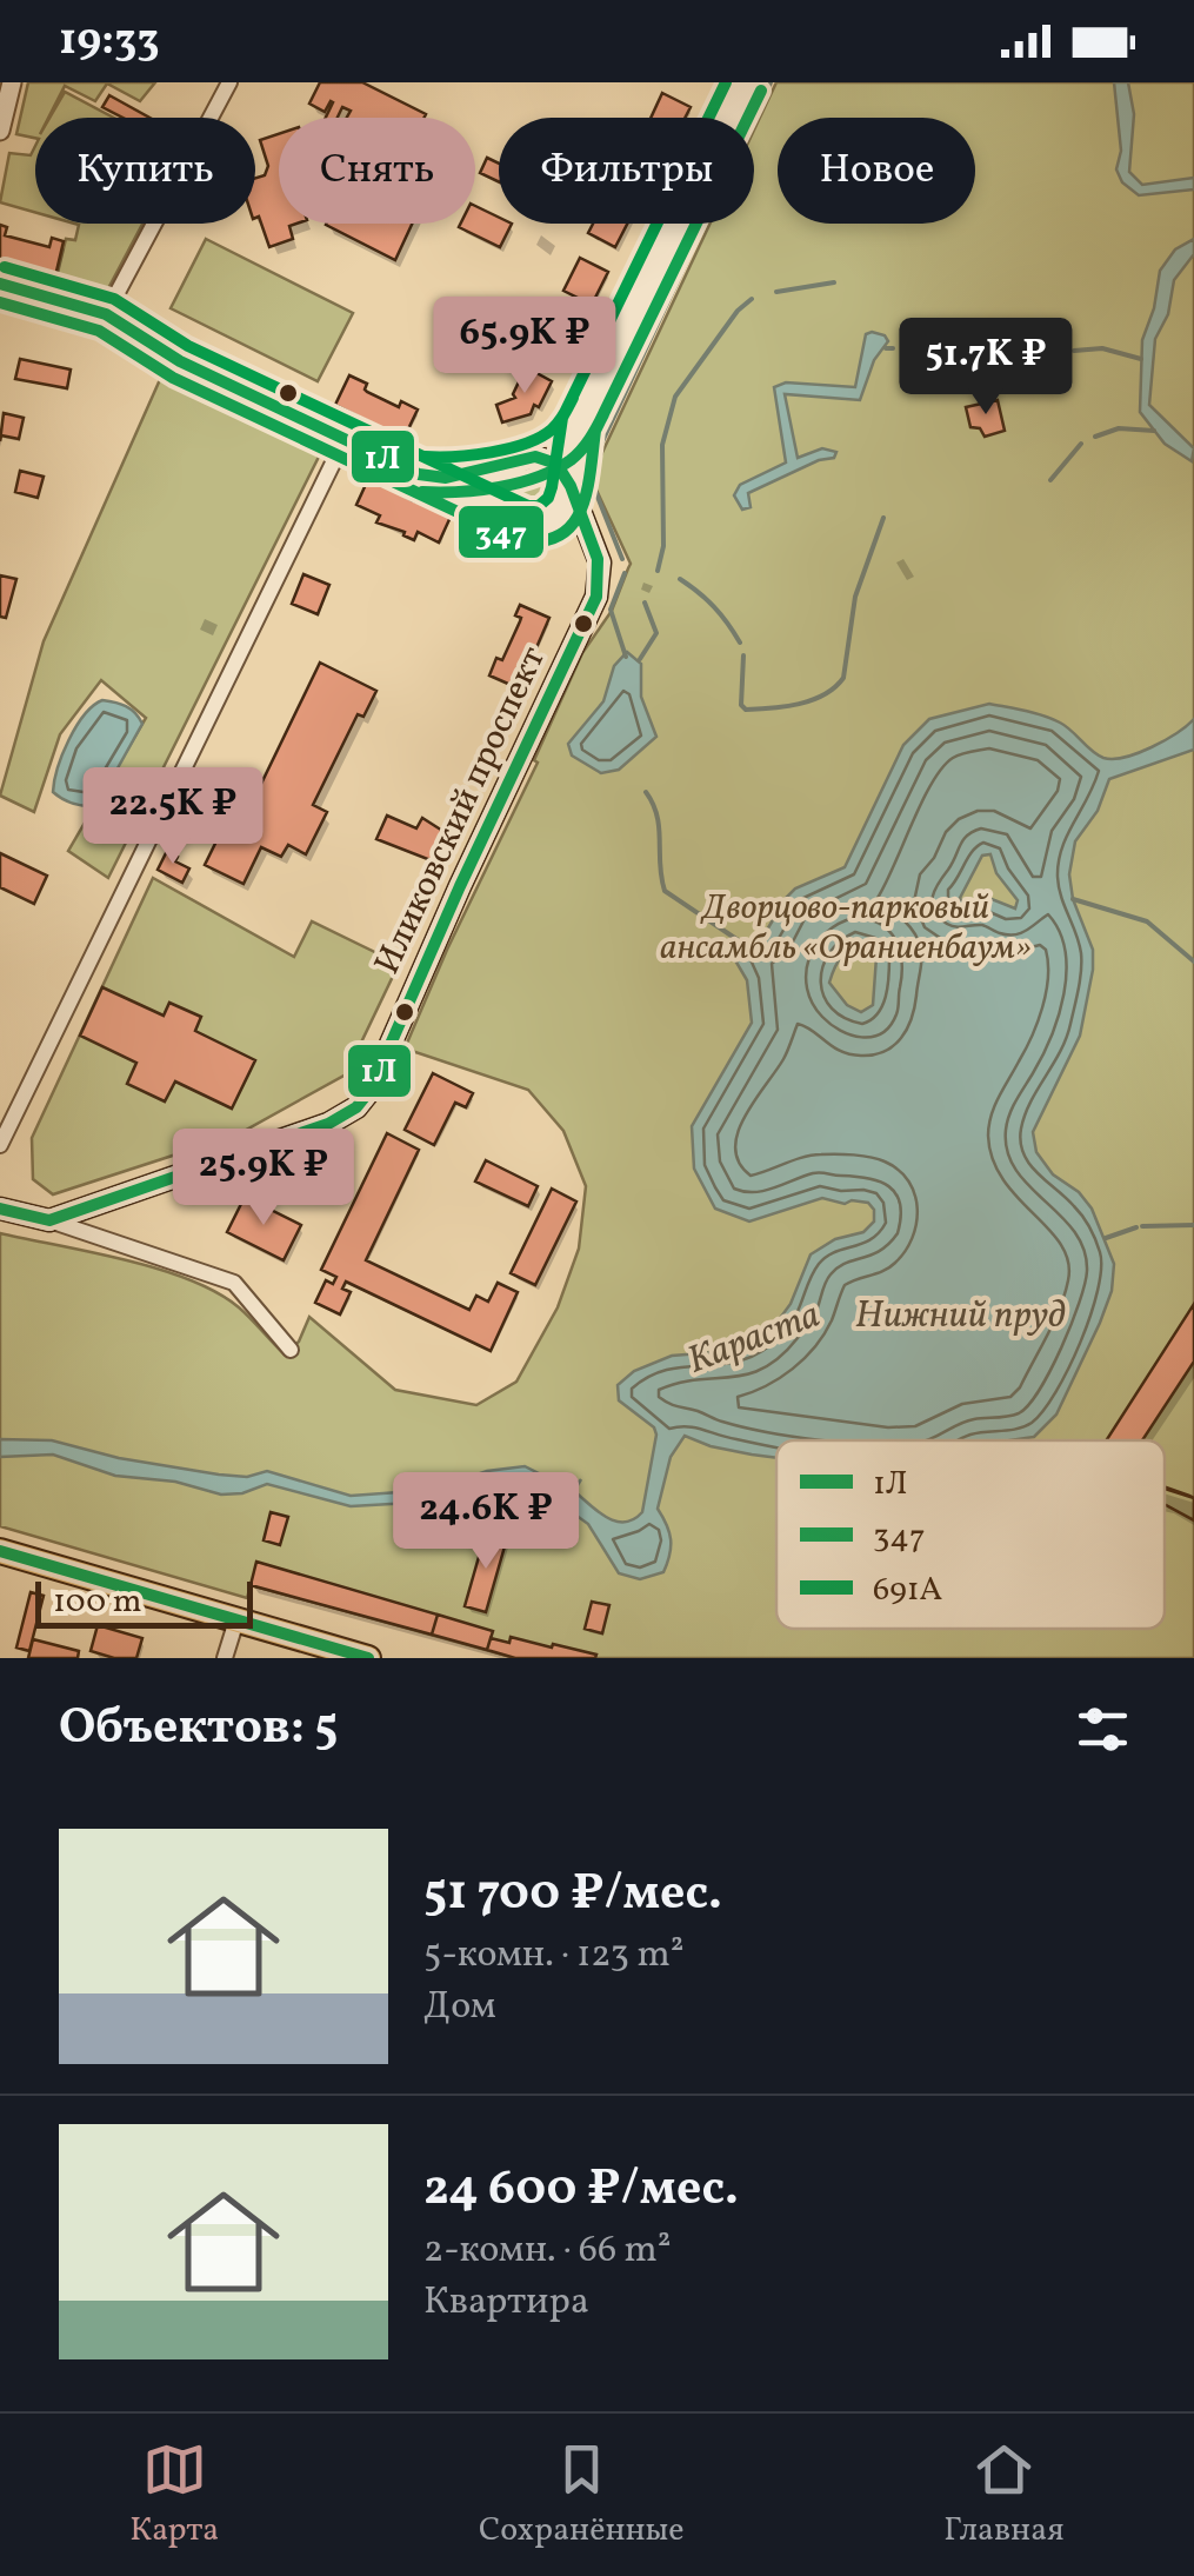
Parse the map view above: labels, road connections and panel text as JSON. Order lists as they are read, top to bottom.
{
  "streets": {
    "main road": ["Иликовский проспект"]
  },
  "water": ["Нижний пруд", "Караста"],
  "parks": ["Дворцово-парковый ансамбль «Ораниенбаум»"],
  "lines": ["transit line 691А", "transit line 347", "transit line 1Л"],
  "legend": ["1Л", "347", "691А"],
  "scale_bar": "100 m",
  "page": {
    "status": "19:33",
    "chip": [
      "Купить",
      "Снять",
      "Фильтры",
      "Новое"
    ],
    "price": [
      "65.9K ₽",
      "51.7K ₽",
      "22.5K ₽",
      "25.9K ₽",
      "24.6K ₽"
    ],
    "scale": "100 m",
    "heading": "Объектов: 5",
    "list": [
      {
        "name": "51 700 ₽/мес.",
        "note": "5-комн. · 123 m² · Дом"
      },
      {
        "name": "24 600 ₽/мес.",
        "note": "2-комн. · 66 m² · Квартира"
      }
    ],
    "tabs": ["Карта", "Сохранённые", "Главная"]
  }
}
